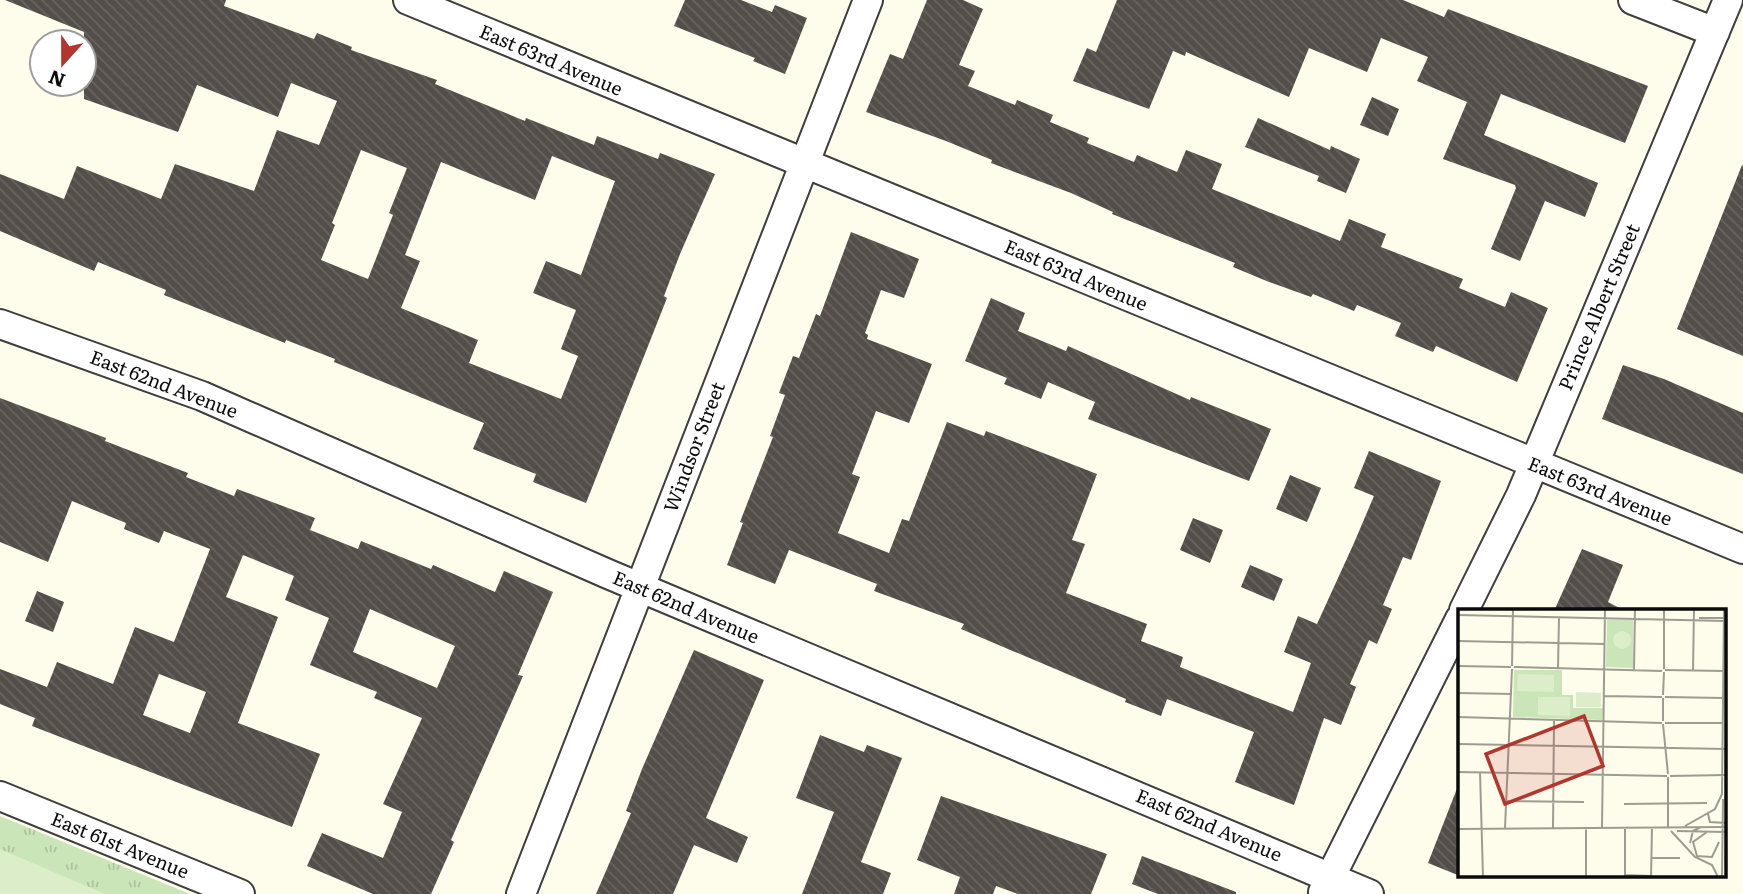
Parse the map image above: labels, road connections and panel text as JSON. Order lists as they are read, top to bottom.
{
  "streets": {
    "street": [
      "East 63rd Avenue",
      "Prince Albert Street",
      "East 62nd Avenue",
      "Windsor Street",
      "East 61st Avenue"
    ]
  },
  "crossings": [
    ["East 63rd Avenue", "Prince Albert Street"],
    ["East 63rd Avenue", "Windsor Street"],
    ["East 62nd Avenue", "Windsor Street"]
  ],
  "north": "bottom"
}
